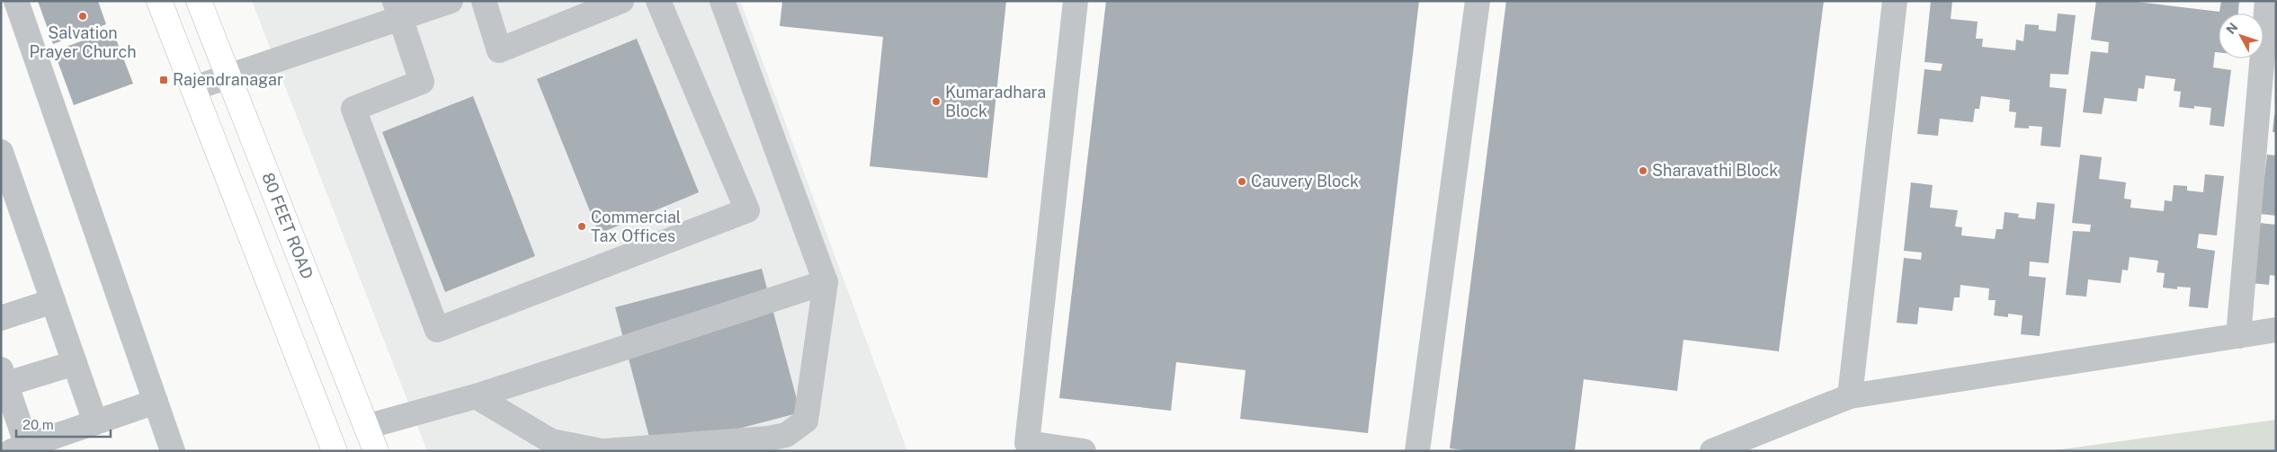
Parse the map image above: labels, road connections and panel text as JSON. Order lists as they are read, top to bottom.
{
  "streets": {
    "main road": ["80 FEET ROAD"]
  },
  "places": {
    "other": [
      "Salvation Prayer Church",
      "Kumaradhara Block",
      "Sharavathi Block",
      "Cauvery Block",
      "Commercial Tax Offices"
    ],
    "transit": ["Rajendranagar"]
  },
  "scale_bar": "20 m",
  "north": "top left"
}
